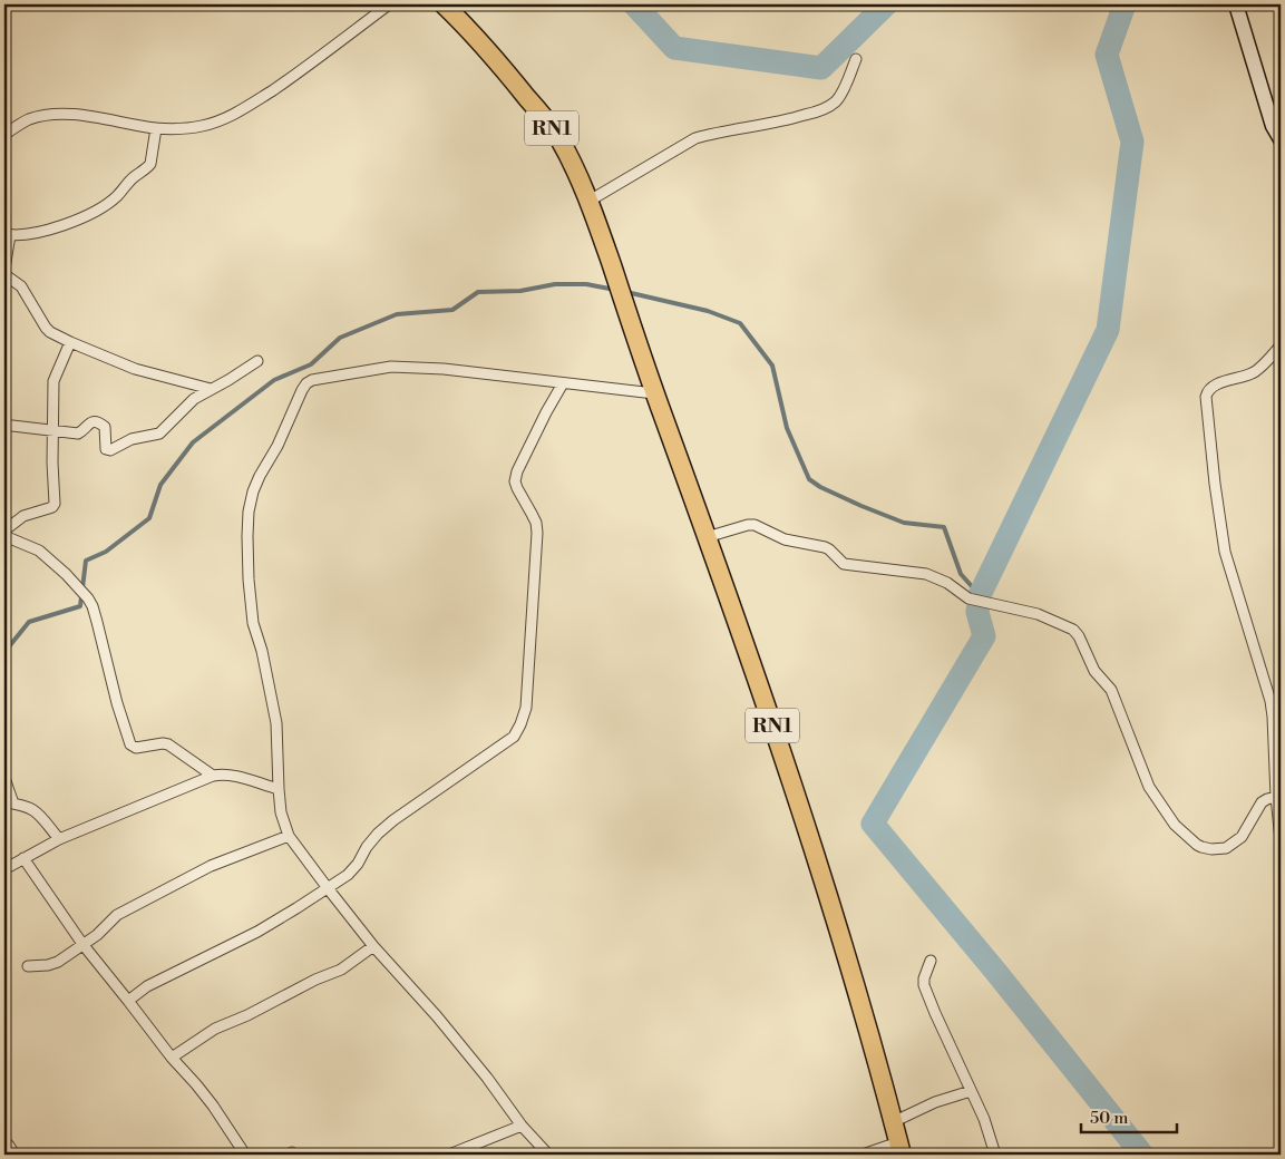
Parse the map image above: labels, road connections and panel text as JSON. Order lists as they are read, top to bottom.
{
  "streets": {
    "highway": ["RN1"]
  },
  "scale_bar": "50 m"
}
